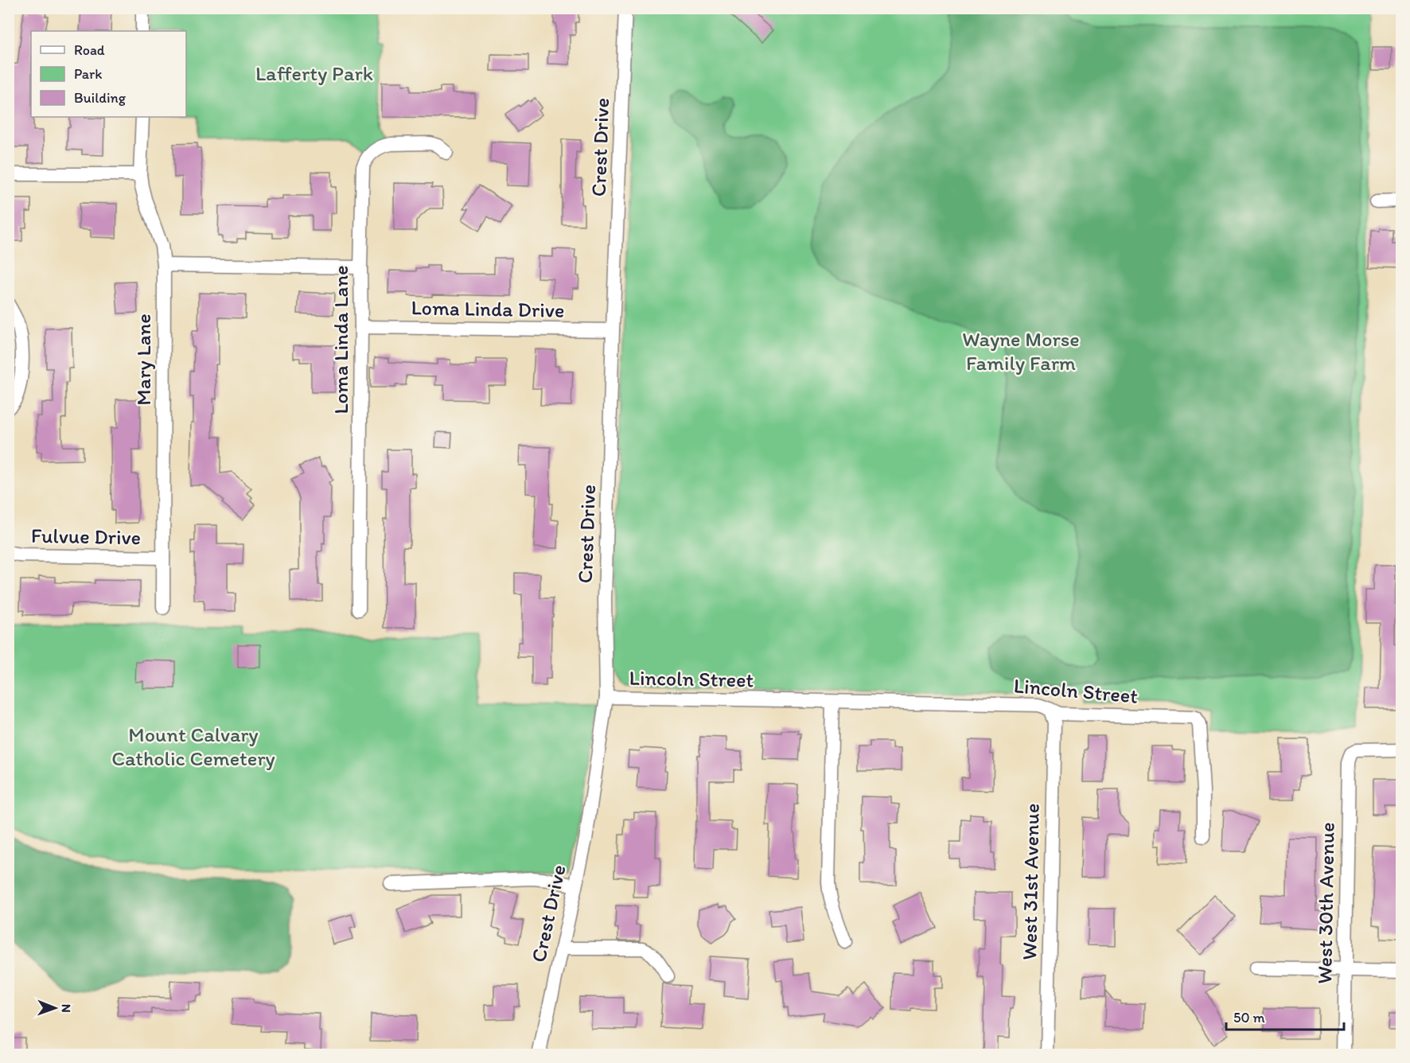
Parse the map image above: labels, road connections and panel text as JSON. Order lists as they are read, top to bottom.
{
  "streets": {
    "street": [
      "Crest Drive",
      "Loma Linda Drive",
      "Loma Linda Lane",
      "Mary Lane",
      "Fulvue Drive",
      "Lincoln Street",
      "West 31st Avenue",
      "West 30th Avenue"
    ]
  },
  "crossings": [
    ["Crest Drive", "Loma Linda Drive"],
    ["Crest Drive", "Lincoln Street"],
    ["Loma Linda Drive", "Loma Linda Lane"],
    ["Mary Lane", "Fulvue Drive"],
    ["Lincoln Street", "West 31st Avenue"]
  ],
  "parks": ["Lafferty Park", "Wayne Morse Family Farm", "Mount Calvary Catholic Cemetery"],
  "legend": ["Road", "Park", "Building"],
  "scale_bar": "50 m",
  "north": "right"
}
